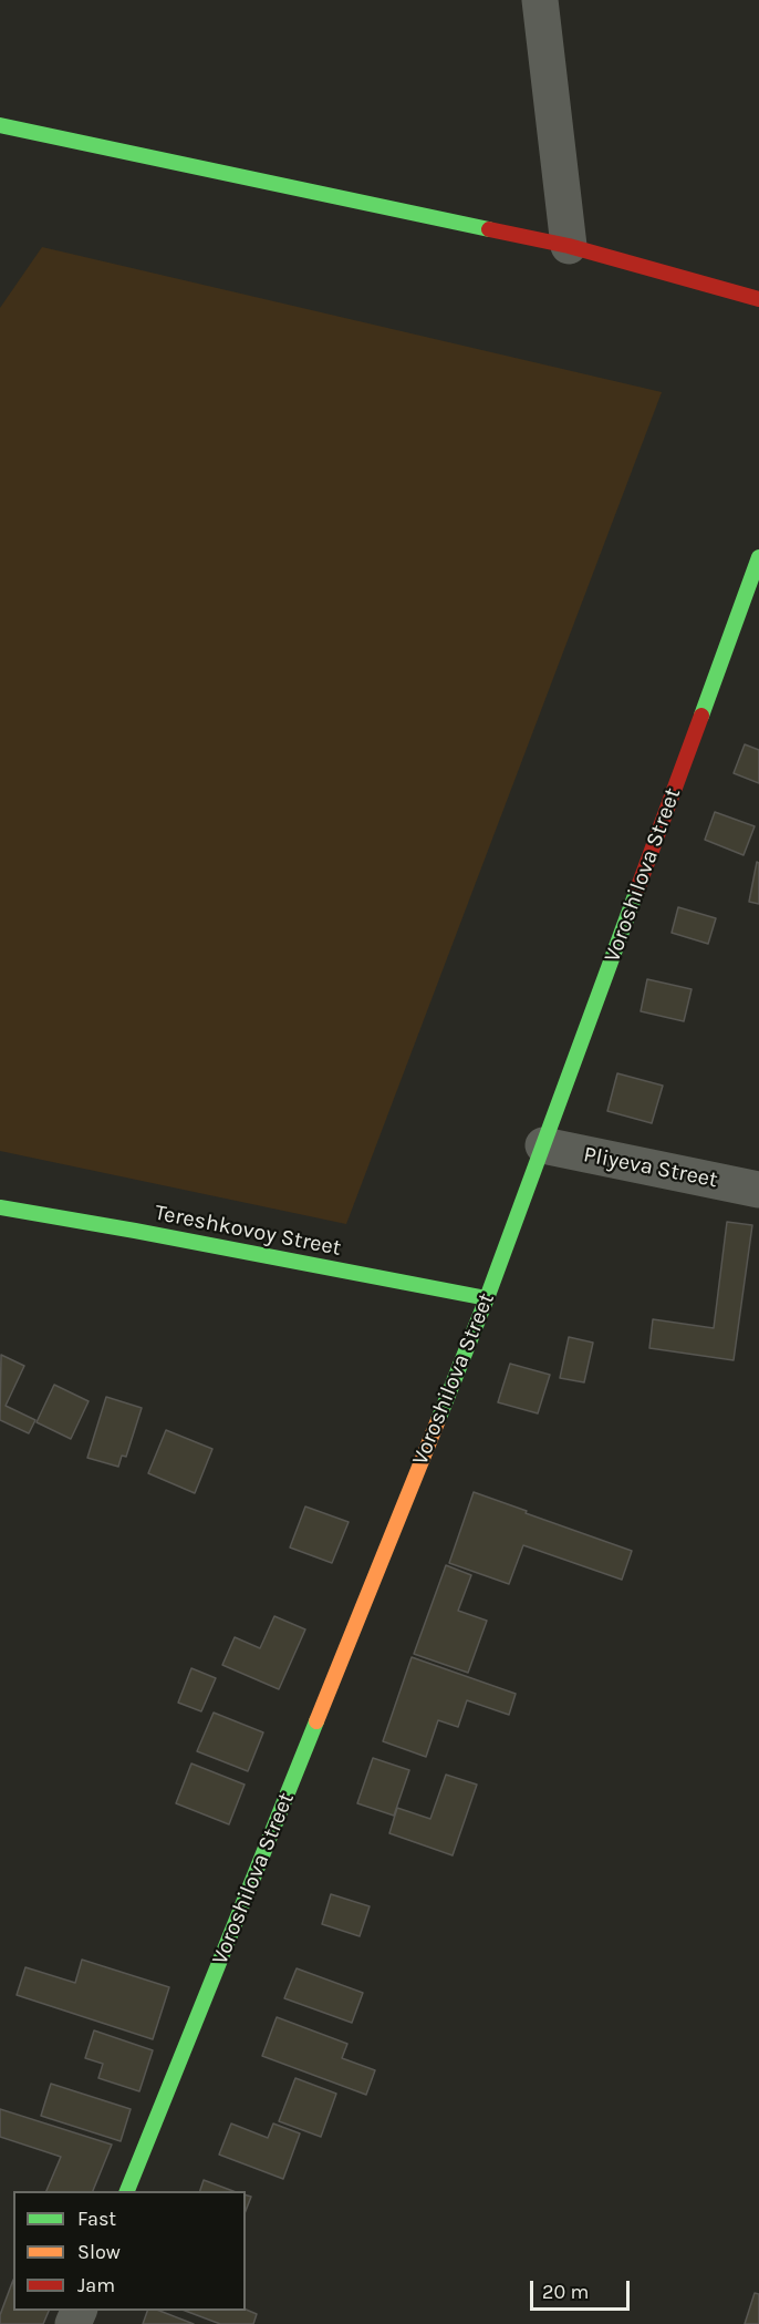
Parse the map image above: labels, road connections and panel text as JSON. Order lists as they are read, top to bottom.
{
  "streets": {
    "street": ["Voroshilova Street", "Pliyeva Street", "Tereshkovoy Street"]
  },
  "crossings": [
    ["Voroshilova Street", "Pliyeva Street"],
    ["Voroshilova Street", "Tereshkovoy Street"]
  ],
  "legend": ["Fast", "Slow", "Jam"],
  "scale_bar": "20 m"
}
